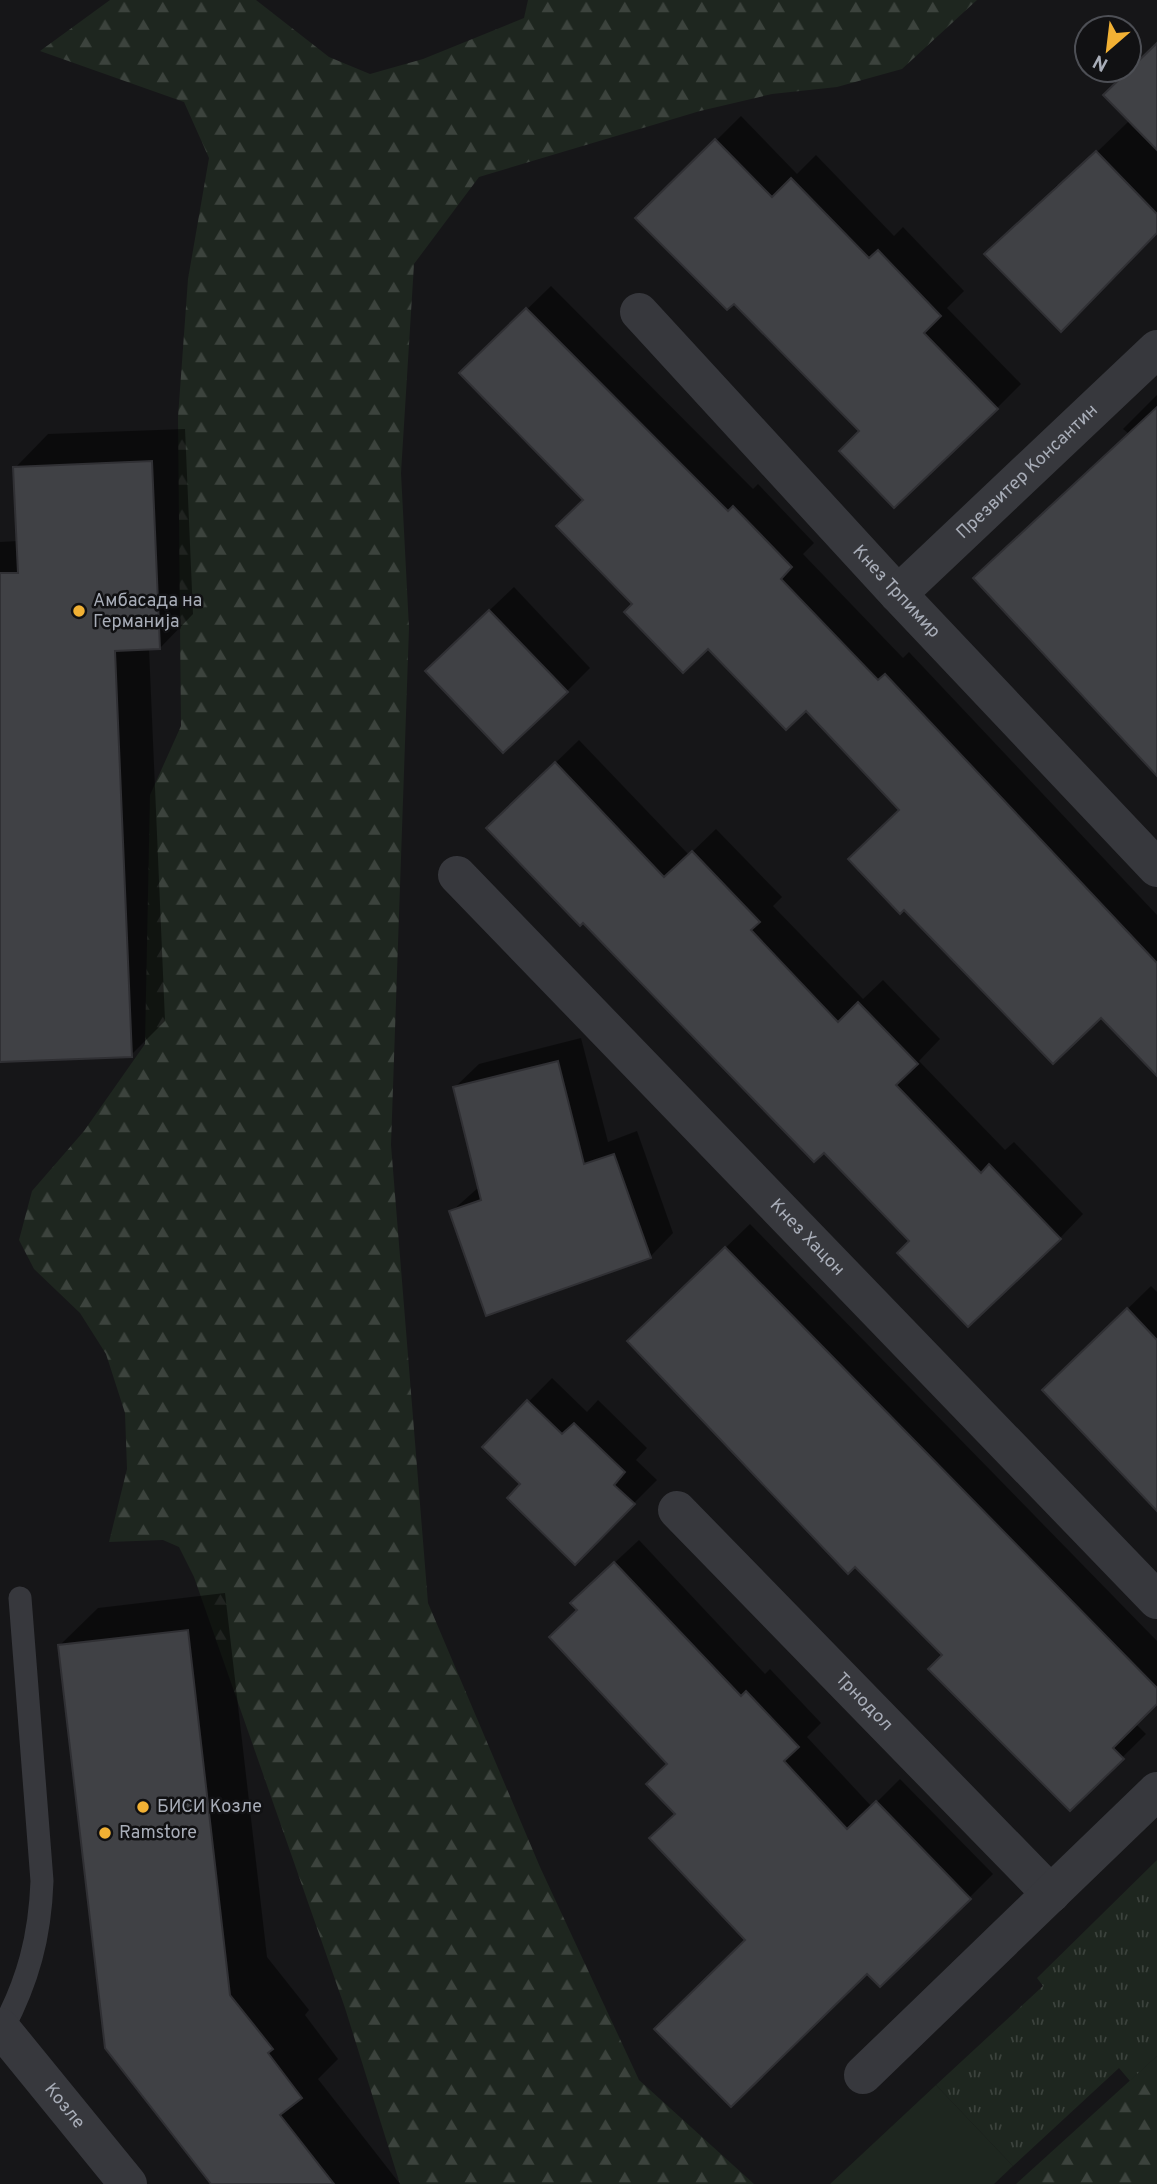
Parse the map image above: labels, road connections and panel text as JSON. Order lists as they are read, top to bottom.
{
  "streets": {
    "street": [
      "Презвитер Консантин",
      "Кнез Трпимир",
      "Кнез Хацон",
      "Трнодол",
      "Козле"
    ]
  },
  "crossings": [
    ["Презвитер Консантин", "Кнез Трпимир"]
  ],
  "places": ["Амбасада на Германија", "БИСИ Козле", "Ramstore"],
  "north": "bottom left"
}
